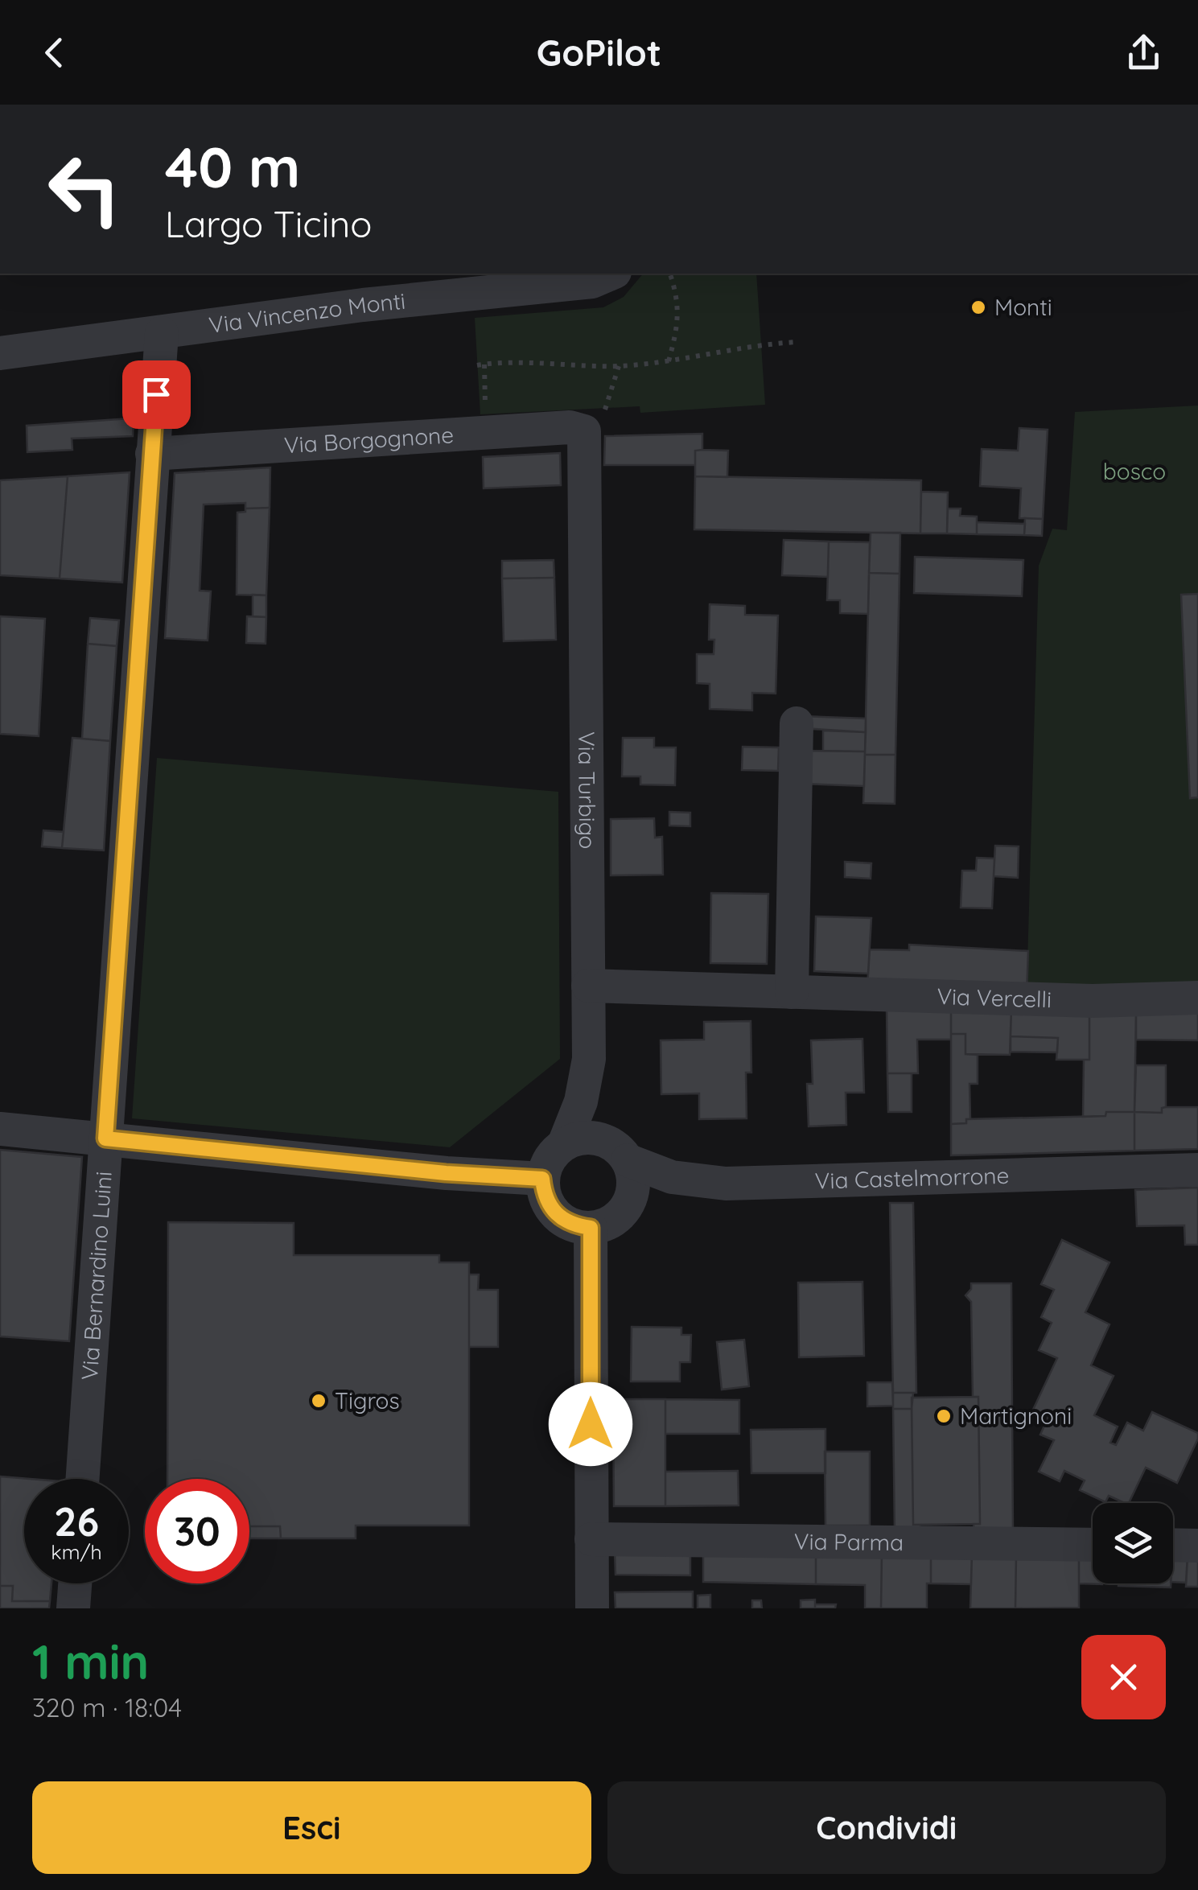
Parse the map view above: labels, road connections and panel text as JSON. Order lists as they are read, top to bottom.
{
  "streets": {
    "street": [
      "Via Vincenzo Monti",
      "Via Borgognone",
      "Via Turbigo",
      "Via Vercelli",
      "Via Castelmorrone",
      "Via Bernardino Luini",
      "Via Parma"
    ]
  },
  "crossings": [
    ["Via Vincenzo Monti", "Via Bernardino Luini"],
    ["Via Borgognone", "Via Turbigo"],
    ["Via Borgognone", "Via Bernardino Luini"],
    ["Via Turbigo", "Via Vercelli"],
    ["Via Turbigo", "Via Castelmorrone"]
  ],
  "parks": ["bosco"],
  "places": ["Monti", "Tigros", "Martignoni"],
  "page": {
    "header": "GoPilot",
    "turn": ["40 m", "Largo Ticino"],
    "speed": "26 km/h",
    "limit": "30",
    "heading": ["1 min", "320 m · 18:04"],
    "buttons": ["Esci", "Condividi"]
  }
}
